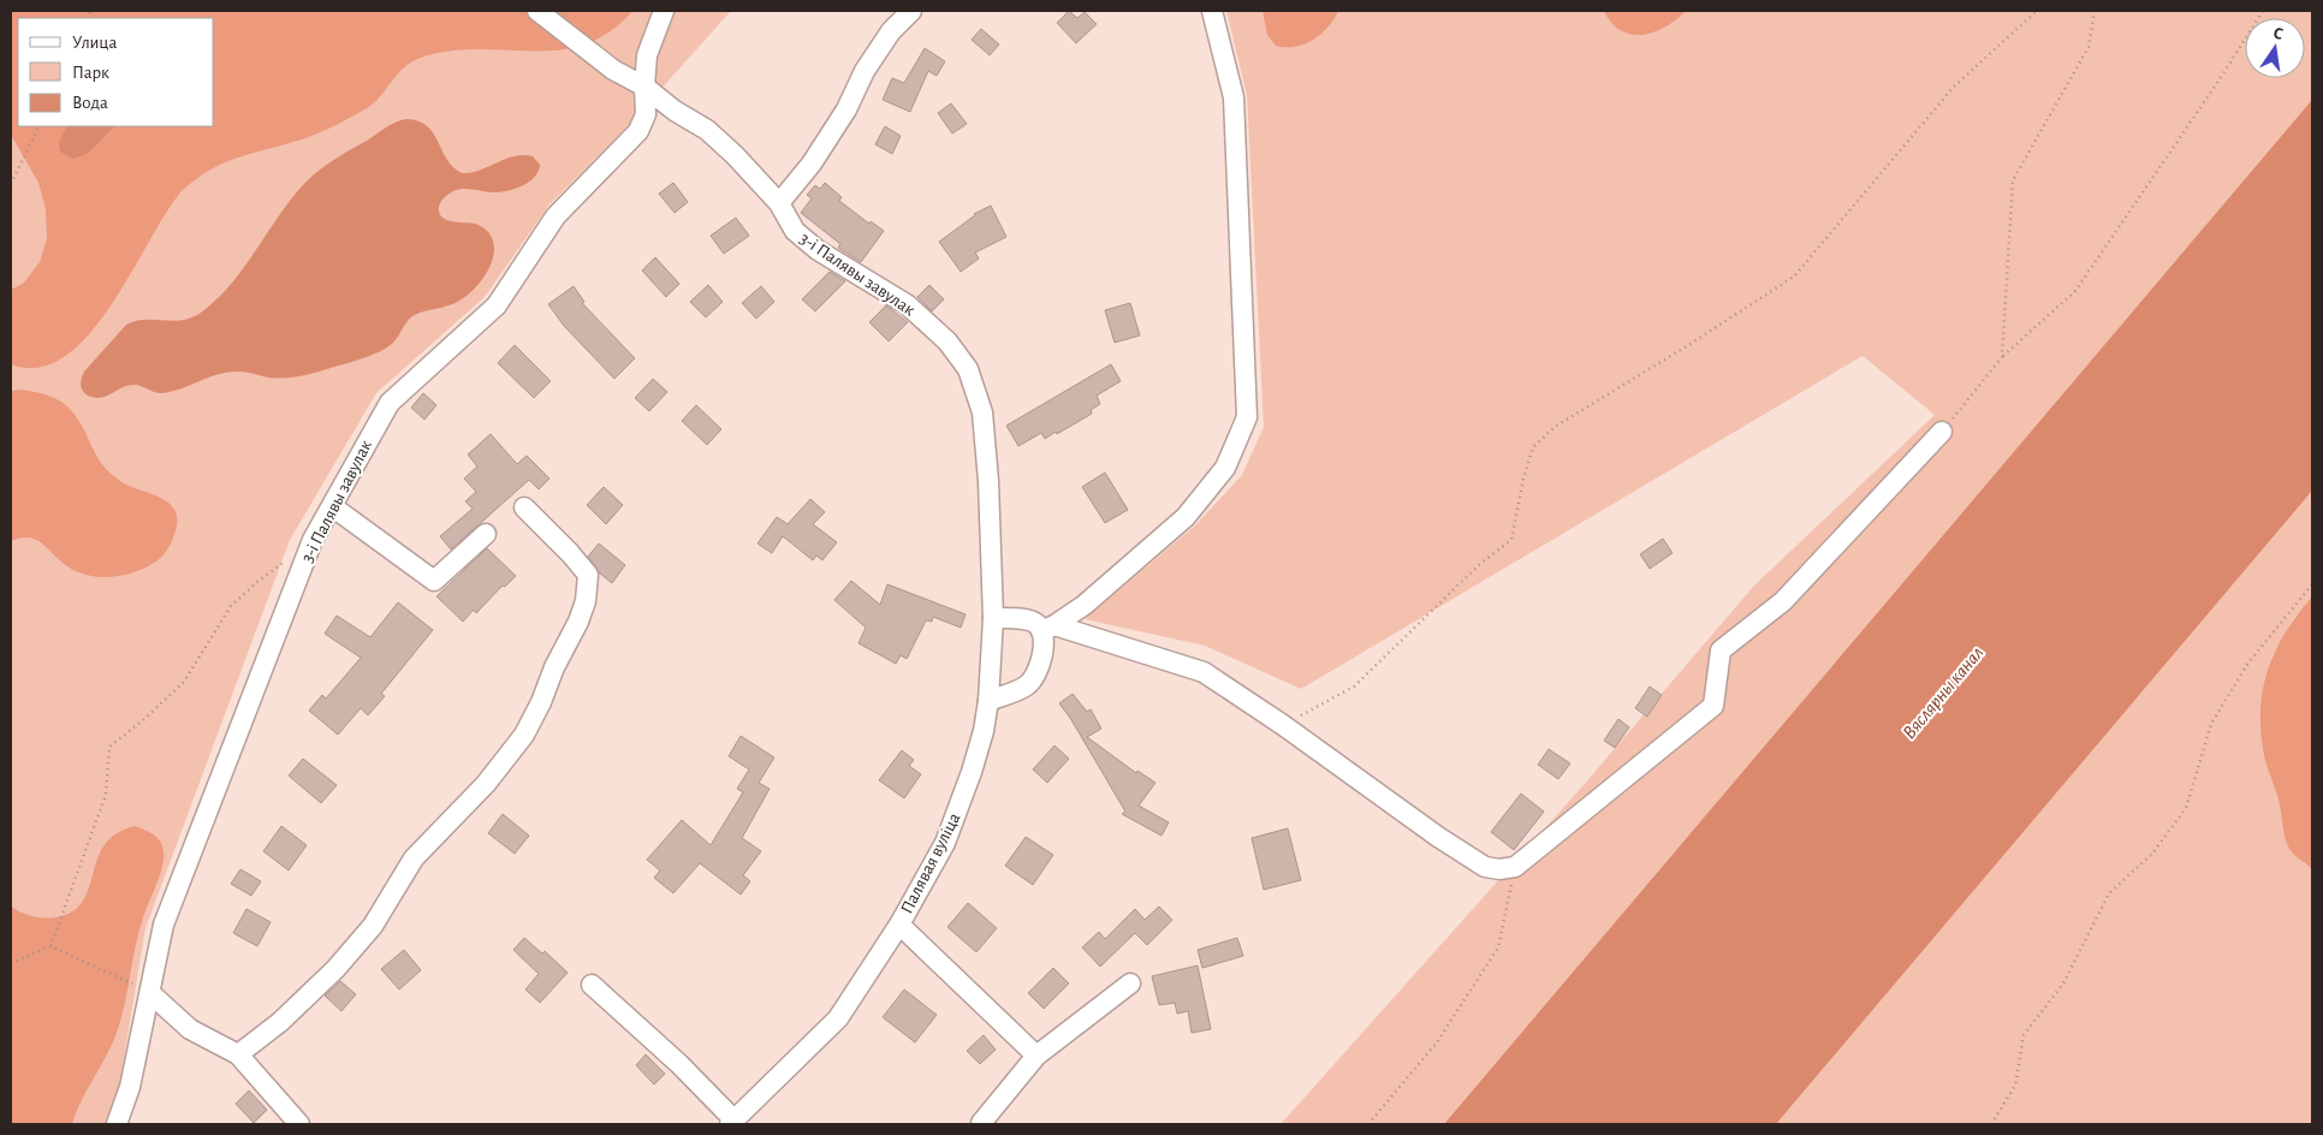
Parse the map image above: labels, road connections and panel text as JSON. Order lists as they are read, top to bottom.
{
  "streets": {
    "street": ["3-і Палявы завулак", "Палявая вуліца"]
  },
  "crossings": [
    ["3-і Палявы завулак", "Палявая вуліца"]
  ],
  "water": ["Вяслярны канал"],
  "legend": ["Улица", "Парк", "Вода"],
  "north": "top"
}
